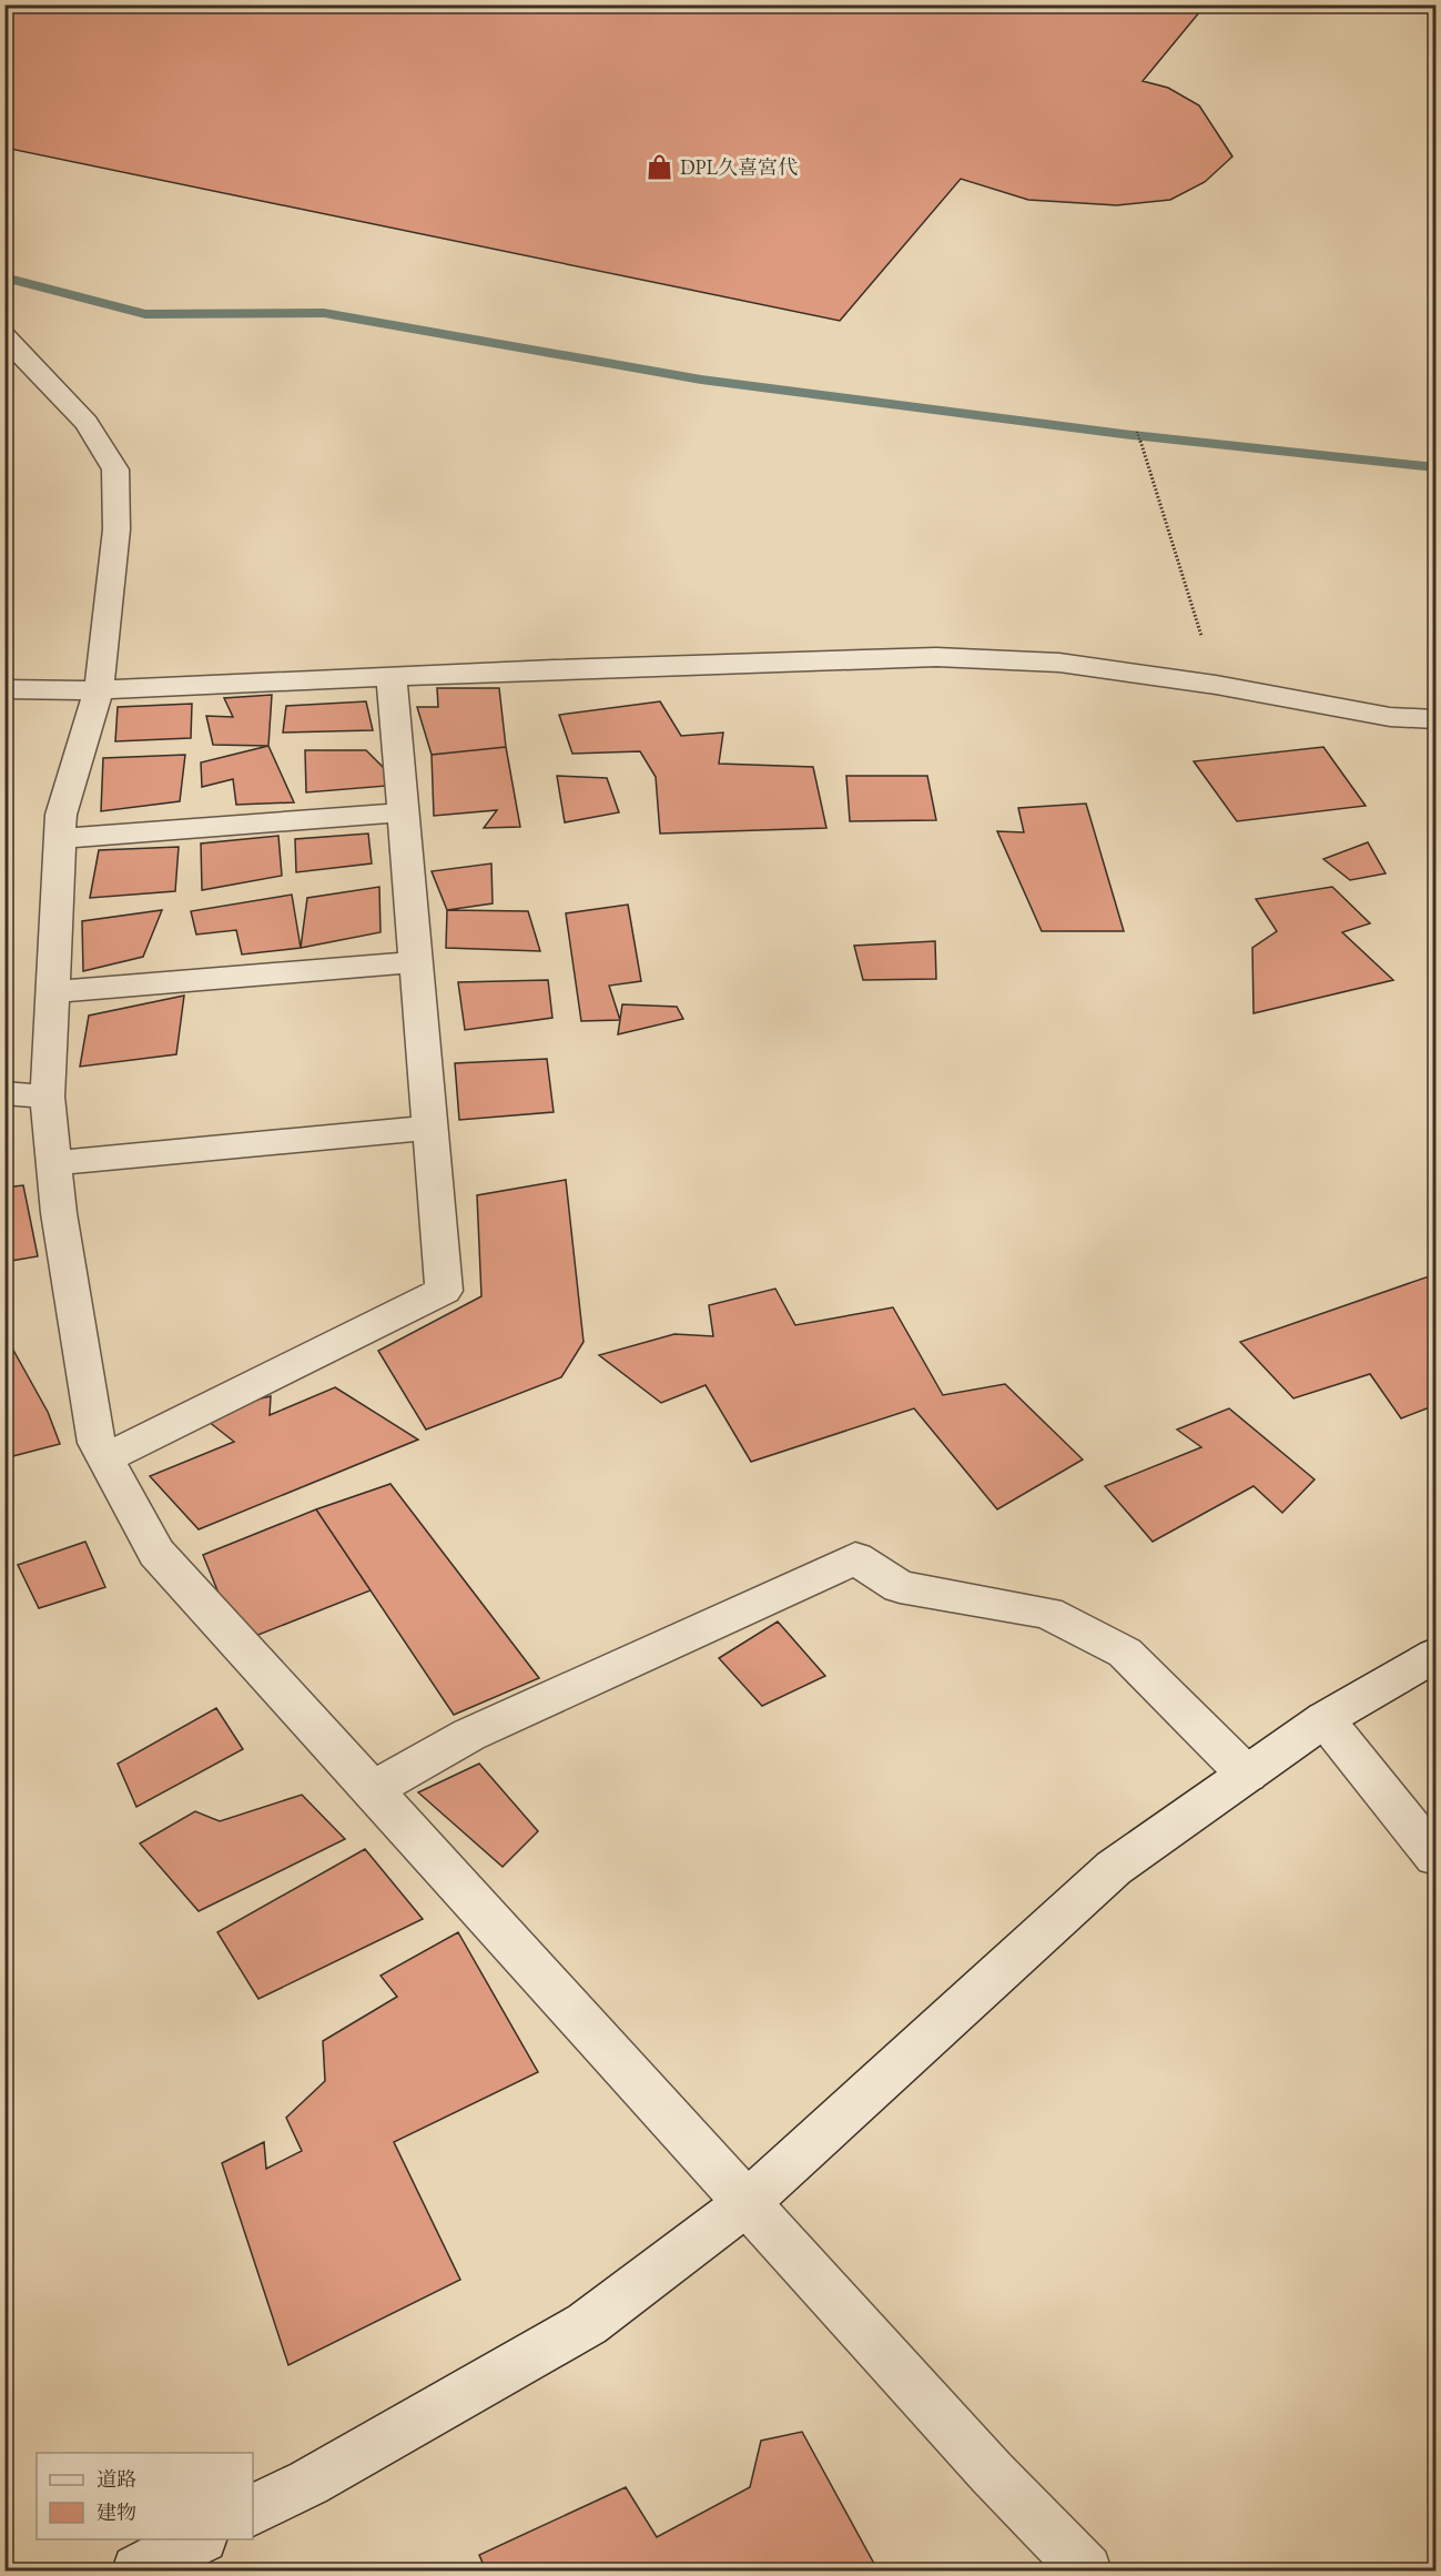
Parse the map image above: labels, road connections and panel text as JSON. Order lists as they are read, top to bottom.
{
  "places": {
    "shop": ["DPL久喜宮代"]
  },
  "legend": ["道路", "建物"]
}
